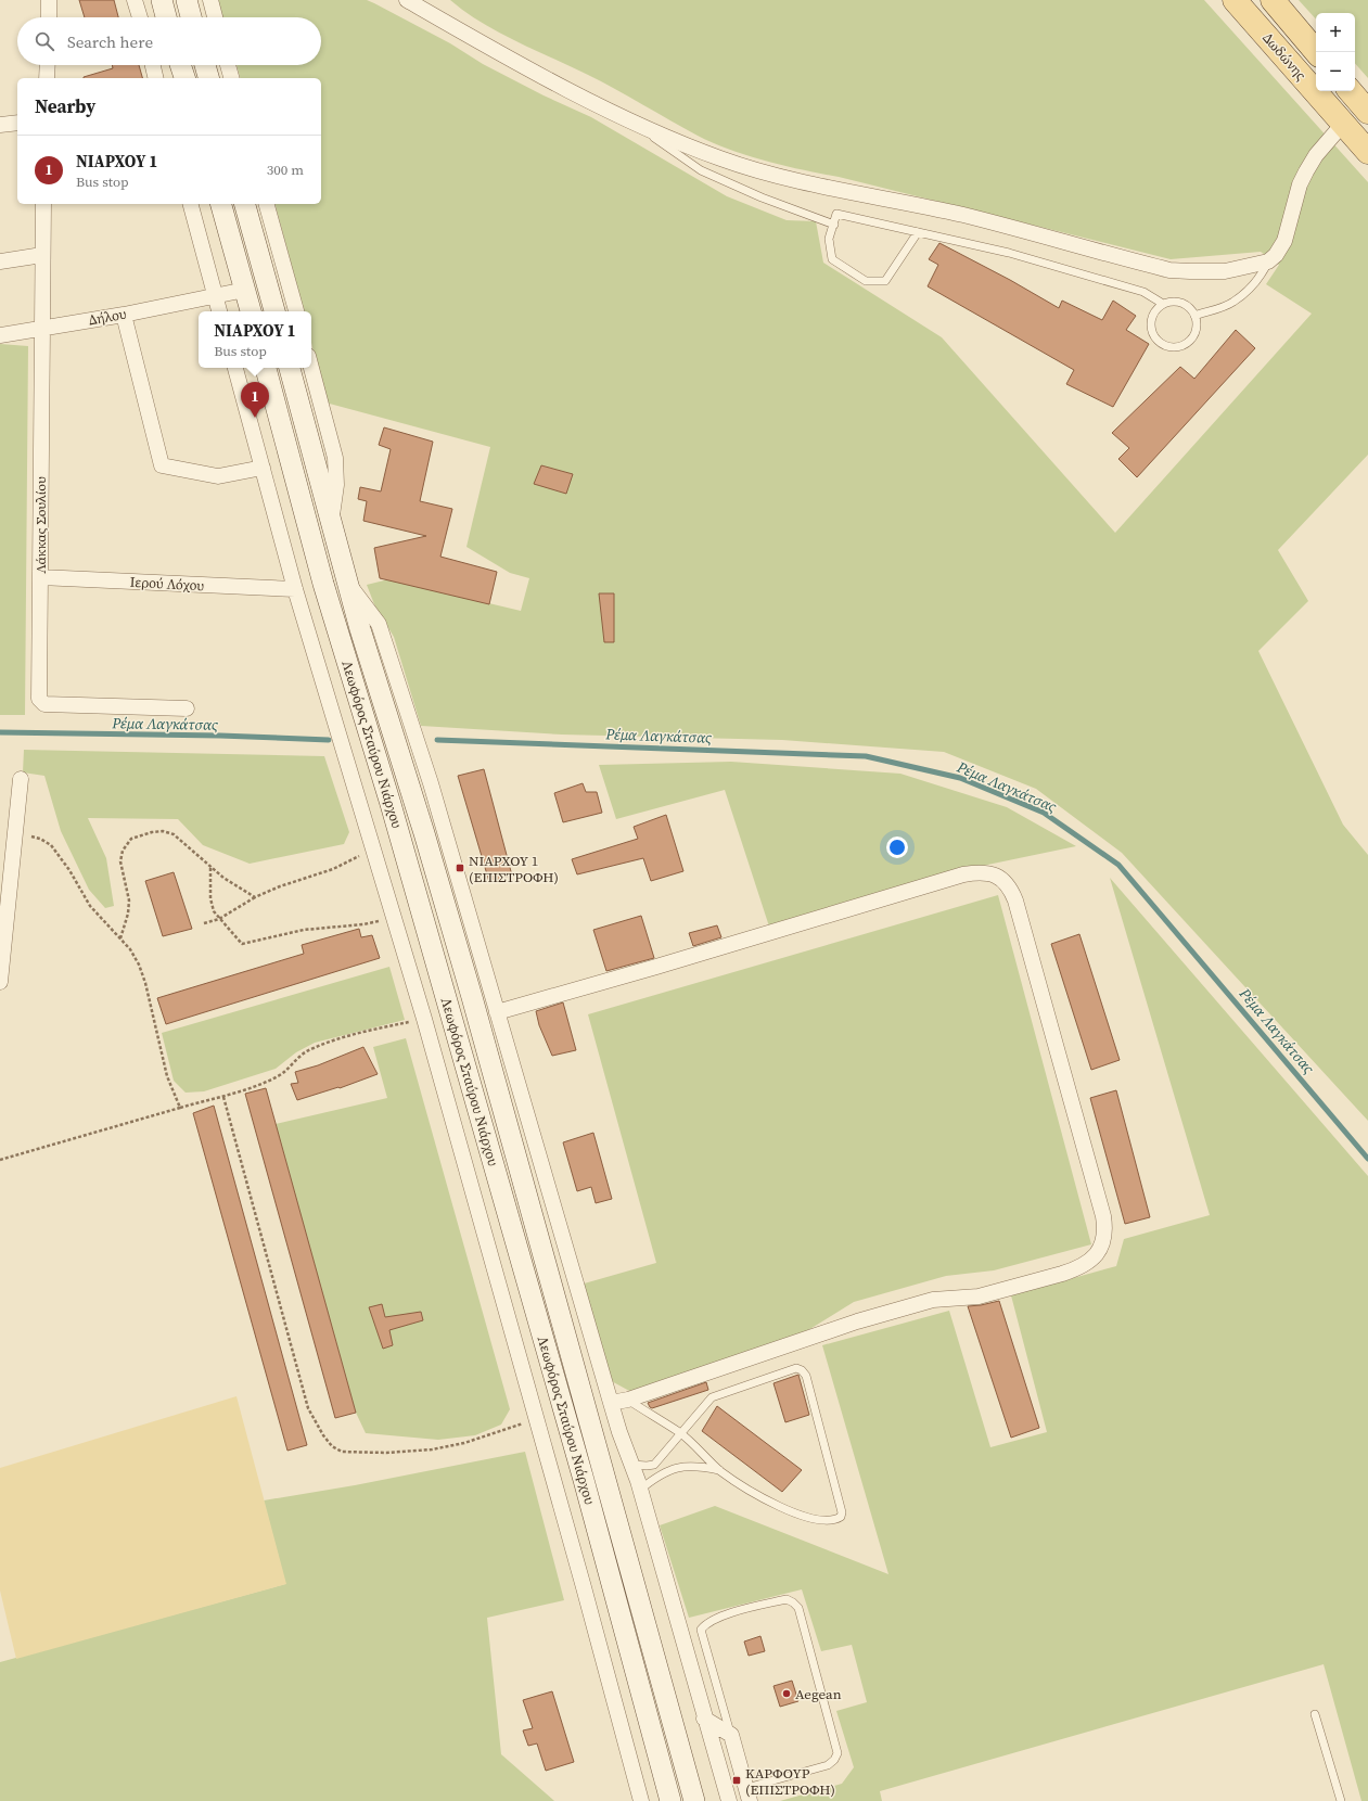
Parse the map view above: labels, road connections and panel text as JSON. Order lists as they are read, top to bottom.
{
  "streets": {
    "main road": ["Δωδώνης", "Λεωφόρος Σταύρου Νιάρχου"],
    "street": ["Δήλου", "Λάκκας Σουλίου", "Ιερού Λόχου"]
  },
  "crossings": [
    ["Δήλου", "Λάκκας Σουλίου"],
    ["Λάκκας Σουλίου", "Ιερού Λόχου"]
  ],
  "water": ["Ρέμα Λαγκάτσας"],
  "places": {
    "transit": ["ΝΙΑΡΧΟΥ 1 (ΕΠΙΣΤΡΟΦΗ)", "ΚΑΡΦΟΥΡ (ΕΠΙΣΤΡΟΦΗ)"],
    "other": ["Aegean"]
  },
  "page": {
    "map_buttons": ["+", "−"],
    "search": "Search here",
    "heading": "Nearby",
    "list": [
      {
        "mark": "1",
        "name": "ΝΙΑΡΧΟΥ 1",
        "note": "Bus stop",
        "value": "300 m"
      }
    ],
    "popup": ["ΝΙΑΡΧΟΥ 1", "Bus stop"],
    "pins": "1"
  }
}
